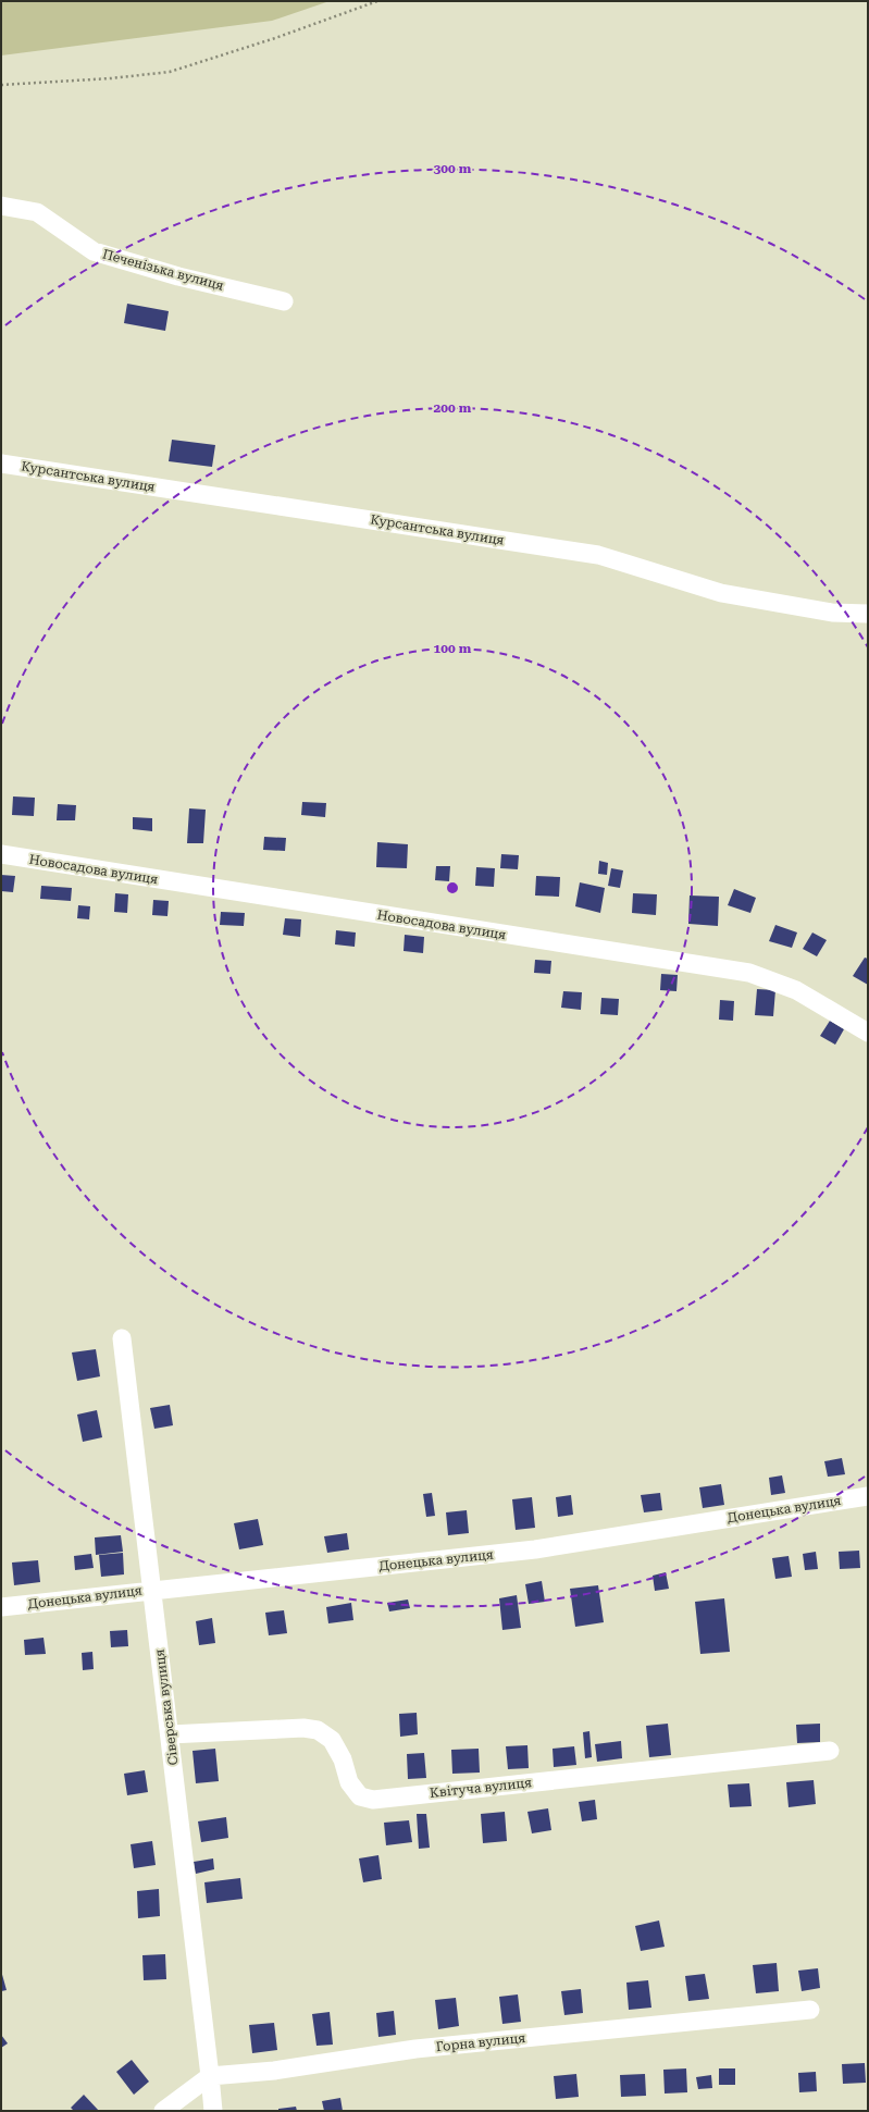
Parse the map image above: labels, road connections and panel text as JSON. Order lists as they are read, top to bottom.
{
  "streets": {
    "street": [
      "Печенізька вулиця",
      "Курсантська вулиця",
      "Новосадова вулиця",
      "Донецька вулиця",
      "Сіверська вулиця",
      "Квітуча вулиця",
      "Горна вулиця"
    ]
  },
  "crossings": [
    ["Донецька вулиця", "Сіверська вулиця"],
    ["Сіверська вулиця", "Квітуча вулиця"],
    ["Сіверська вулиця", "Горна вулиця"]
  ],
  "rings": ["300 m", "200 m", "100 m"]
}
